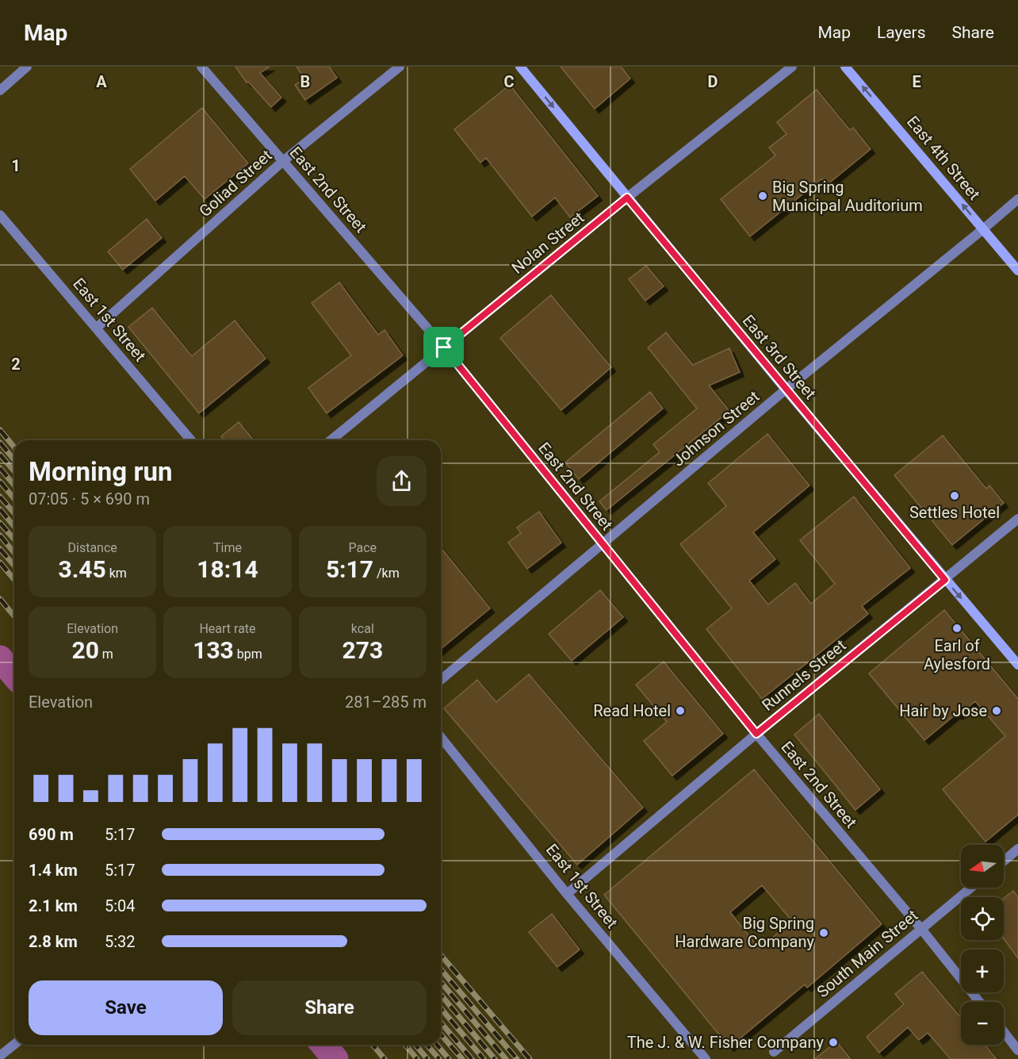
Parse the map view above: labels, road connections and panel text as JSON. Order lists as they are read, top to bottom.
{
  "streets": {
    "main road": ["East 4th Street", "East 3rd Street"],
    "street": [
      "Goliad Street",
      "East 2nd Street",
      "Nolan Street",
      "East 1st Street",
      "Johnson Street",
      "Runnels Street",
      "South Main Street"
    ]
  },
  "crossings": [
    ["East 4th Street", "Johnson Street"],
    ["Goliad Street", "East 2nd Street"],
    ["Goliad Street", "East 1st Street"],
    ["East 2nd Street", "Nolan Street"],
    ["East 2nd Street", "Johnson Street"],
    ["East 2nd Street", "Runnels Street"],
    ["East 2nd Street", "South Main Street"],
    ["Nolan Street", "East 3rd Street"],
    ["East 1st Street", "Runnels Street"],
    ["East 3rd Street", "Johnson Street"],
    ["East 3rd Street", "Runnels Street"]
  ],
  "one_way": ["East 4th Street", "East 3rd Street"],
  "places": [
    "Big Spring Municipal Auditorium",
    "Settles Hotel",
    "Earl of Aylesford",
    "Read Hotel",
    "Hair by Jose",
    "Big Spring Hardware Company",
    "The J. & W. Fisher Company"
  ],
  "north": "left",
  "page": {
    "header": "Map",
    "nav": ["Map", "Layers", "Share"],
    "heading": ["Morning run", "07:05 · 5 × 690 m"],
    "stats": [
      ["Distance", "3.45 km"],
      ["Time", "18:14"],
      ["Pace", "5:17 /km"],
      ["Elevation", "20 m"],
      ["Heart rate", "133 bpm"],
      ["kcal", "273"]
    ],
    "chart": ["Elevation", "281–285 m"],
    "list": [
      {
        "name": "690 m",
        "note": "5:17"
      },
      {
        "name": "1.4 km",
        "note": "5:17"
      },
      {
        "name": "2.1 km",
        "note": "5:04"
      },
      {
        "name": "2.8 km",
        "note": "5:32"
      }
    ],
    "map_buttons": ["+", "−"],
    "buttons": ["Save", "Share"]
  },
  "grid": {
    "columns": [
      "A",
      "B",
      "C",
      "D",
      "E"
    ],
    "rows": ["1", "2"]
  }
}
